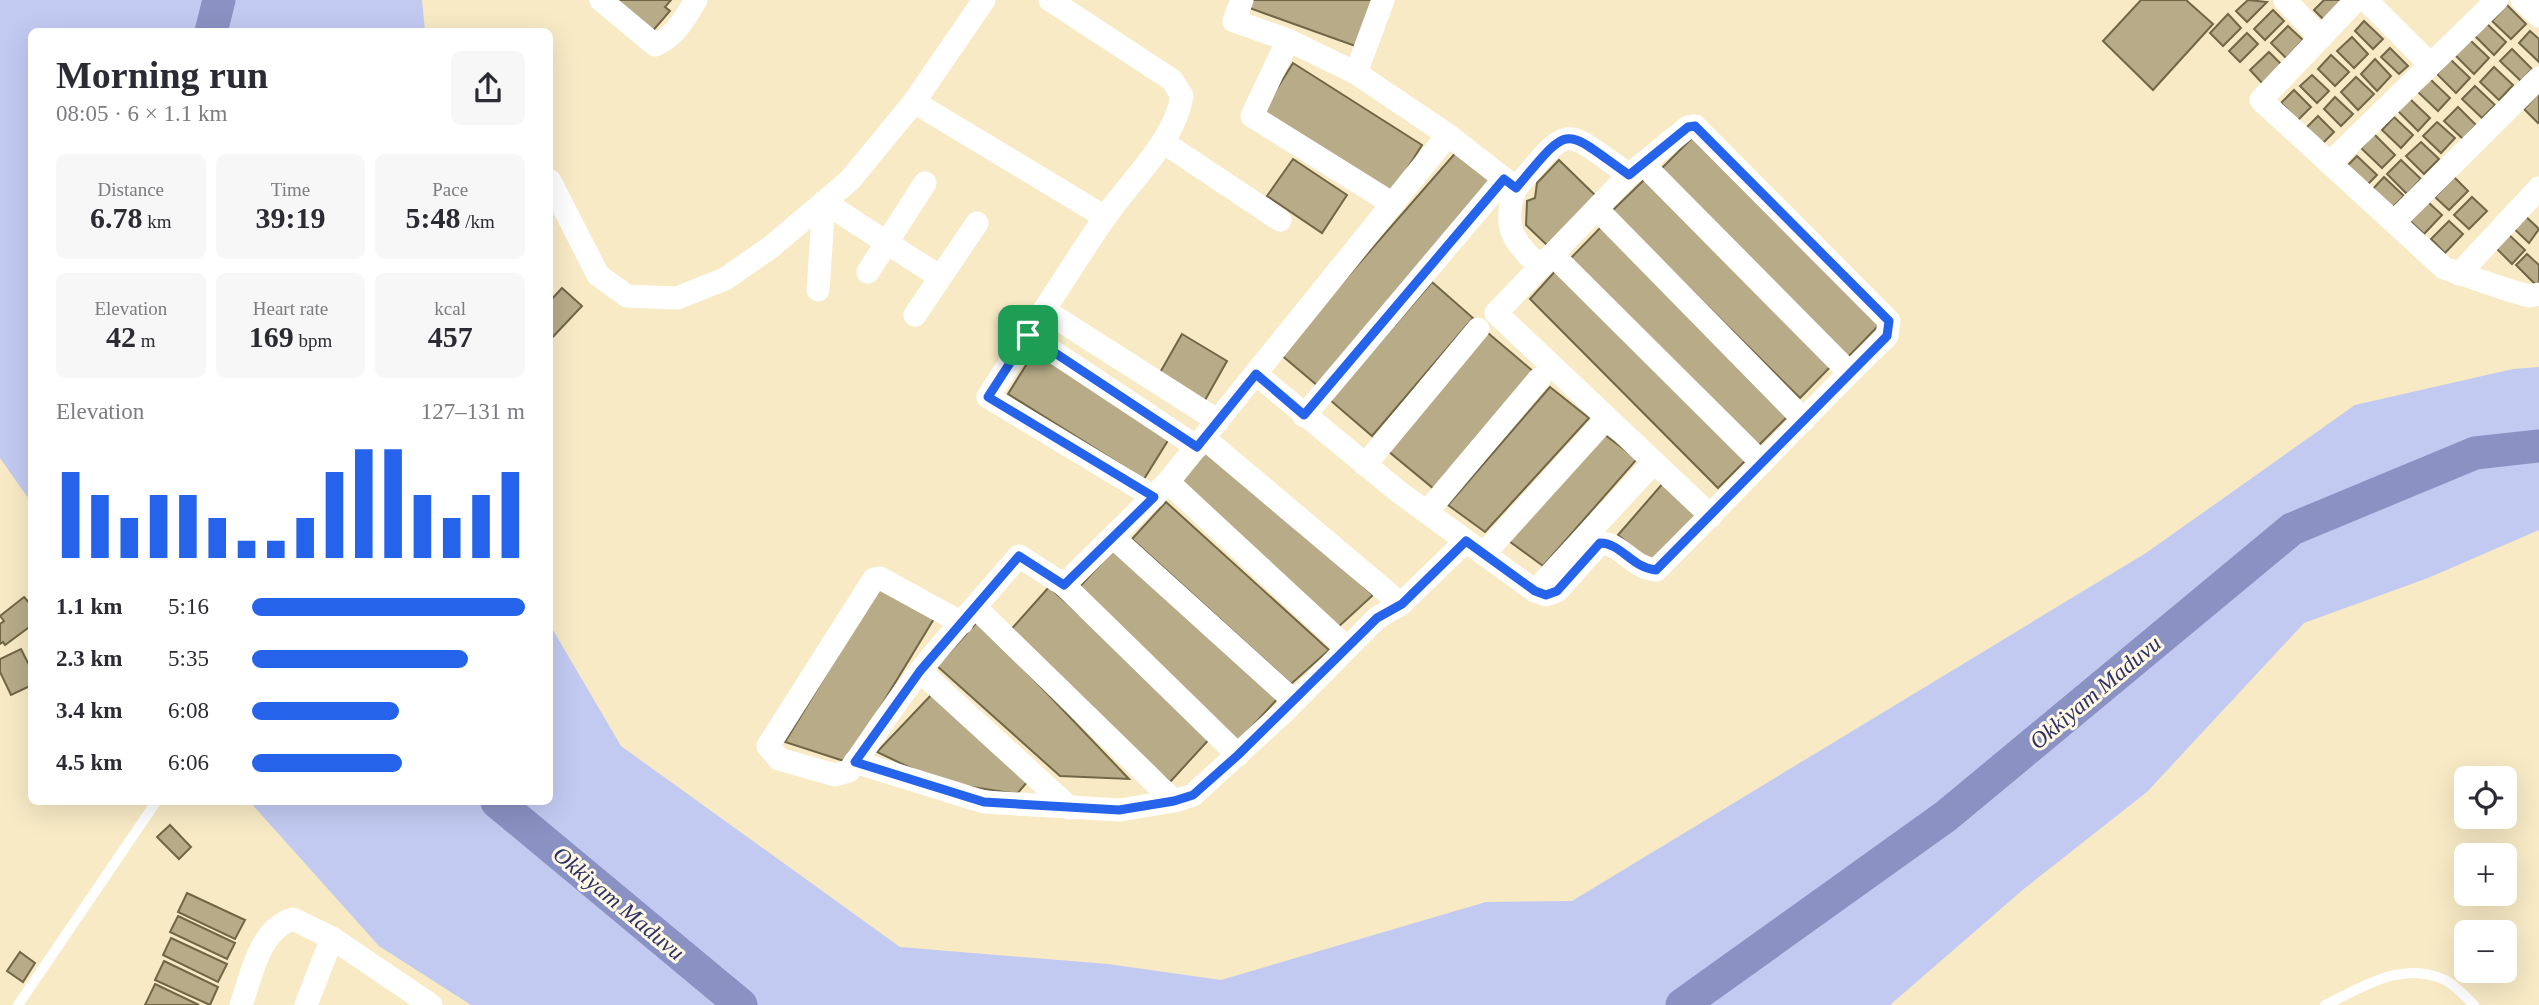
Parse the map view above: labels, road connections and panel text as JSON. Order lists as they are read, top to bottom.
{
  "water": ["Okkiyam Maduvu"],
  "page": {
    "heading": ["Morning run", "08:05 · 6 × 1.1 km"],
    "stats": [
      ["Distance", "6.78 km"],
      ["Time", "39:19"],
      ["Pace", "5:48 /km"],
      ["Elevation", "42 m"],
      ["Heart rate", "169 bpm"],
      ["kcal", "457"]
    ],
    "chart": ["Elevation", "127–131 m"],
    "list": [
      {
        "name": "1.1 km",
        "note": "5:16"
      },
      {
        "name": "2.3 km",
        "note": "5:35"
      },
      {
        "name": "3.4 km",
        "note": "6:08"
      },
      {
        "name": "4.5 km",
        "note": "6:06"
      }
    ],
    "map_buttons": ["+", "−"]
  }
}
